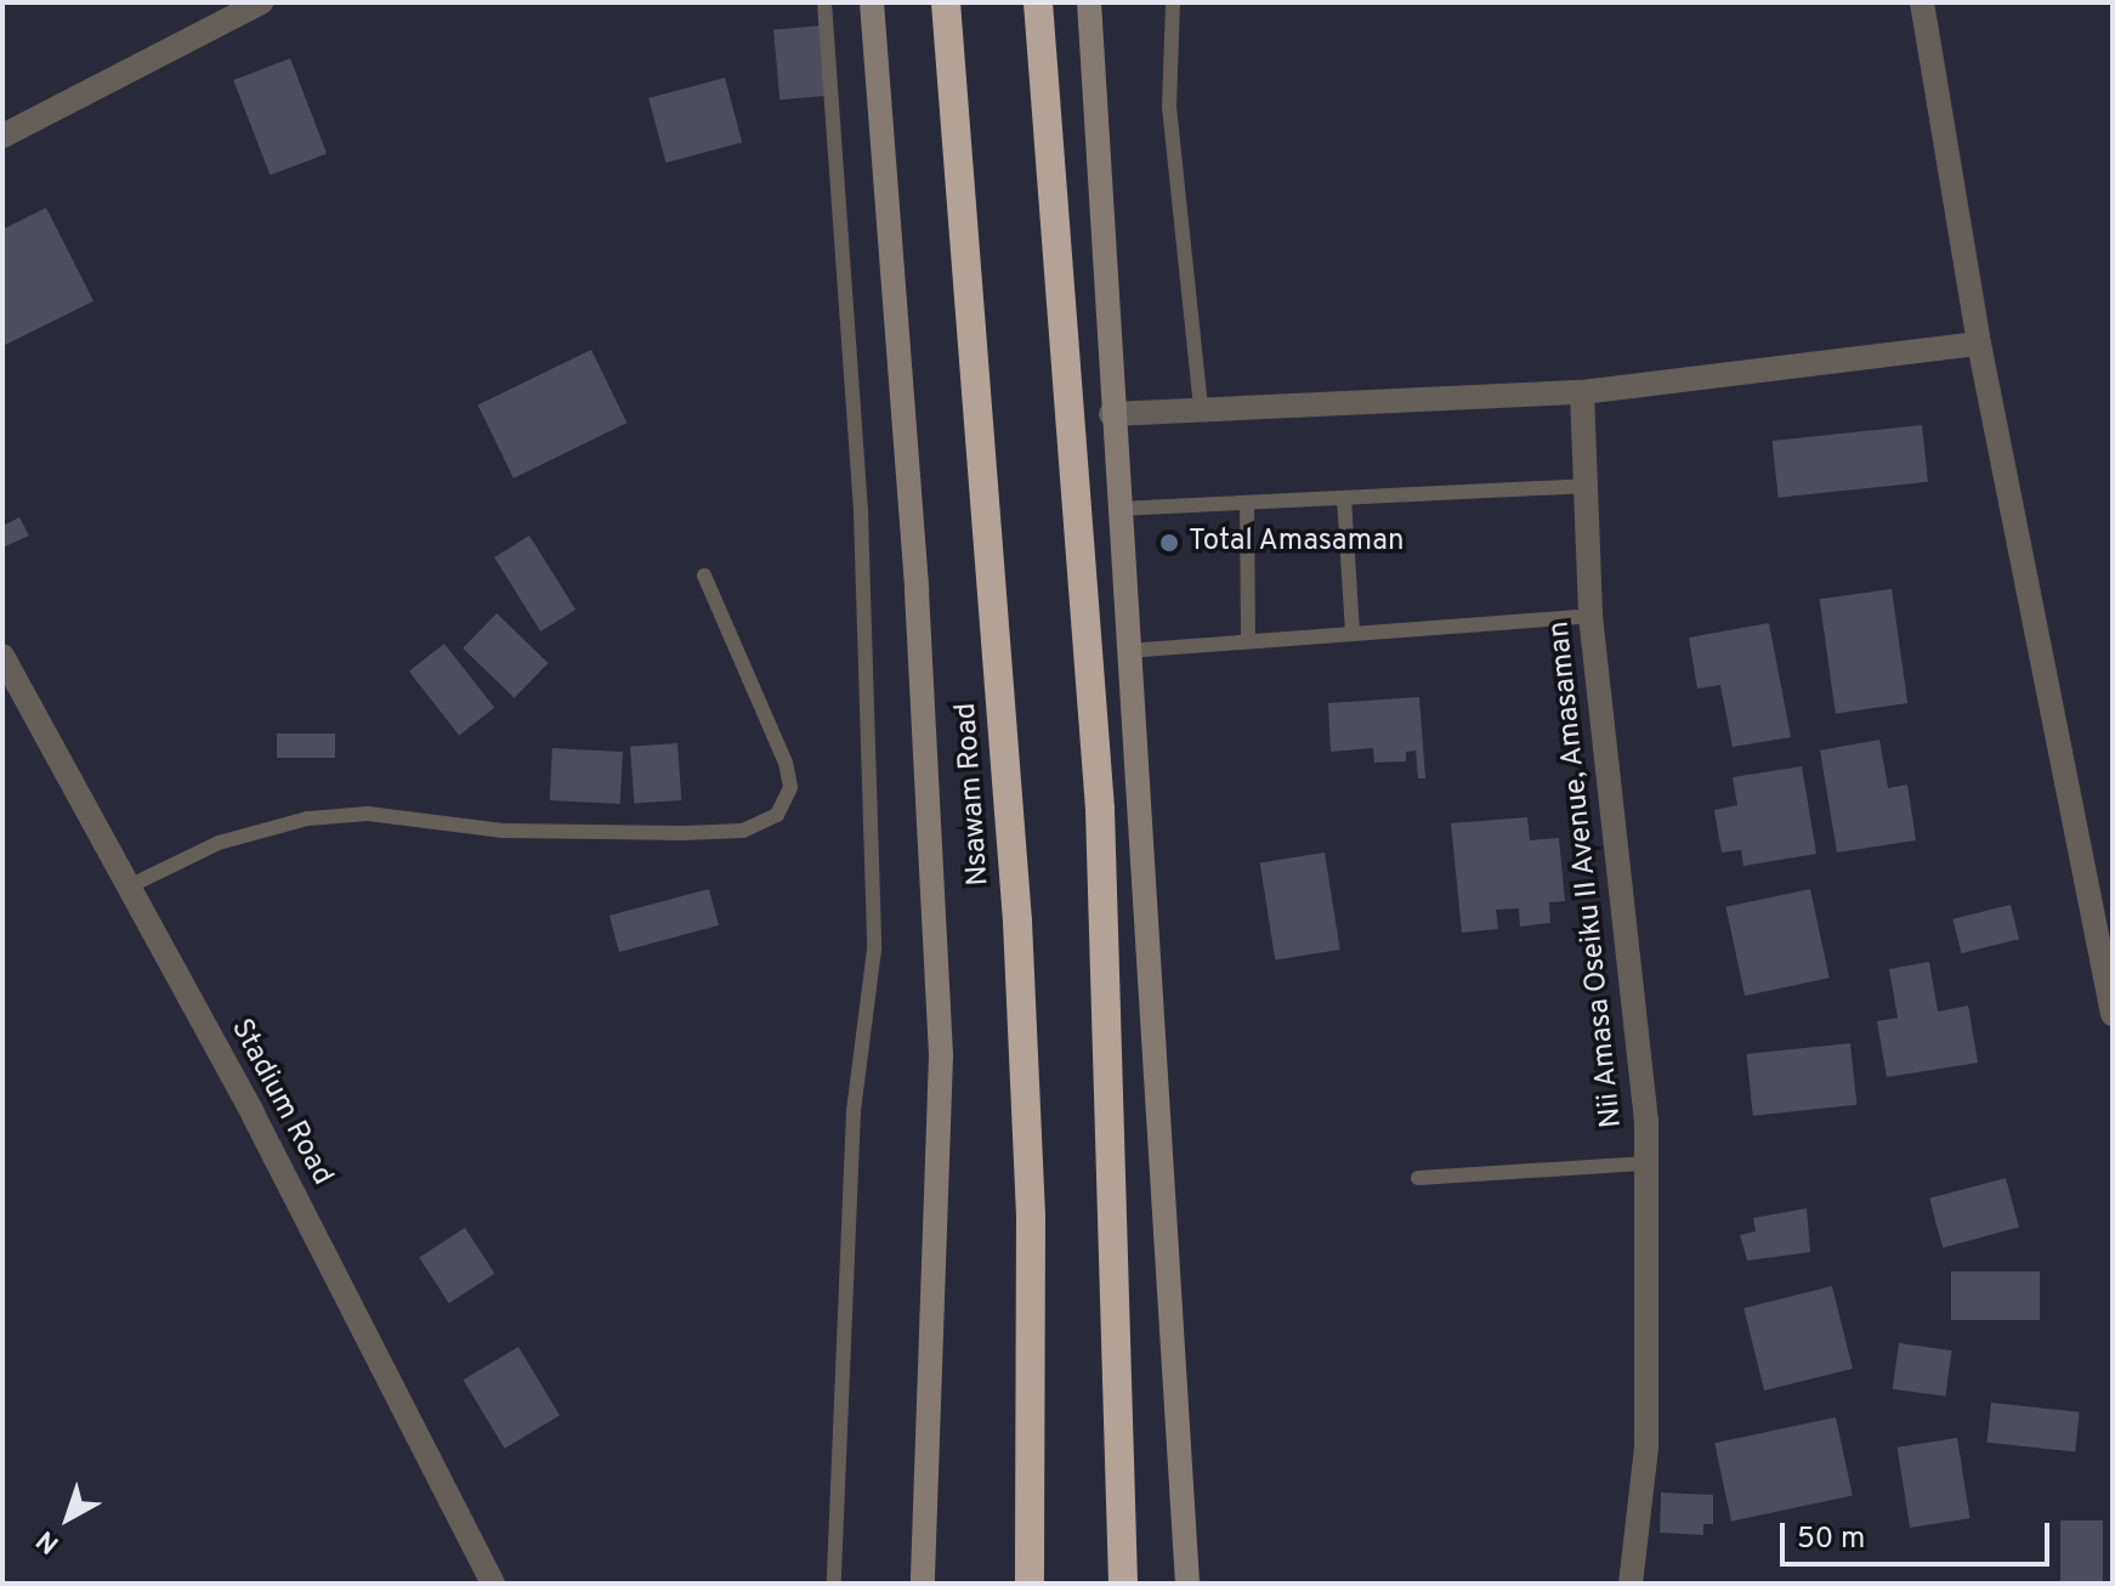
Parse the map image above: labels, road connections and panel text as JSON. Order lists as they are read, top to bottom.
{
  "streets": {
    "highway": ["Nsawam Road"],
    "street": ["Nii Amasa Oseiku II Avenue, Amasaman", "Stadium Road"]
  },
  "places": ["Total Amasaman"],
  "scale_bar": "50 m",
  "north": "bottom left"
}
